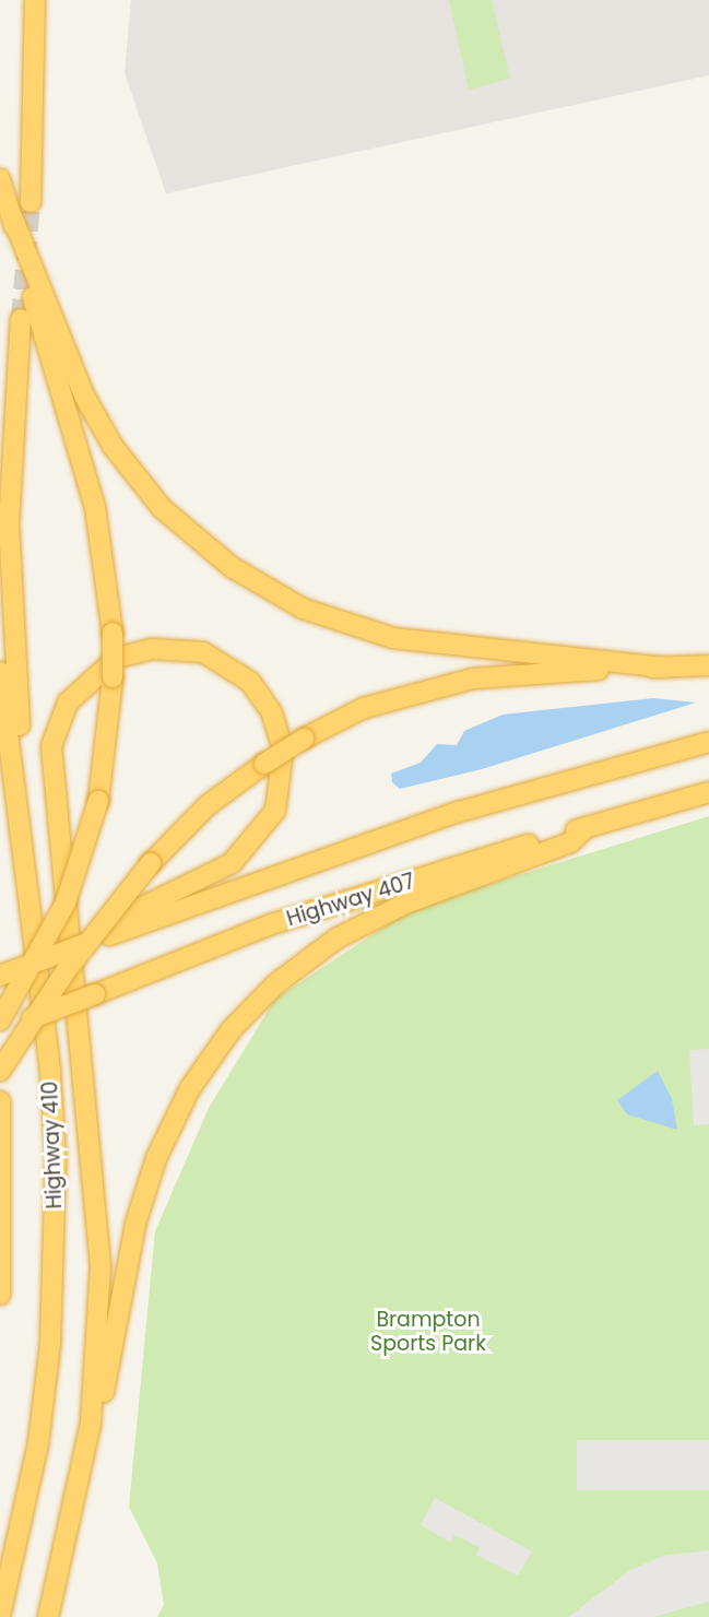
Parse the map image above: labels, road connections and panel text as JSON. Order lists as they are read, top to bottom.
{
  "streets": {
    "highway": ["Highway 407", "Highway 410"]
  },
  "parks": ["Brampton Sports Park"]
}
